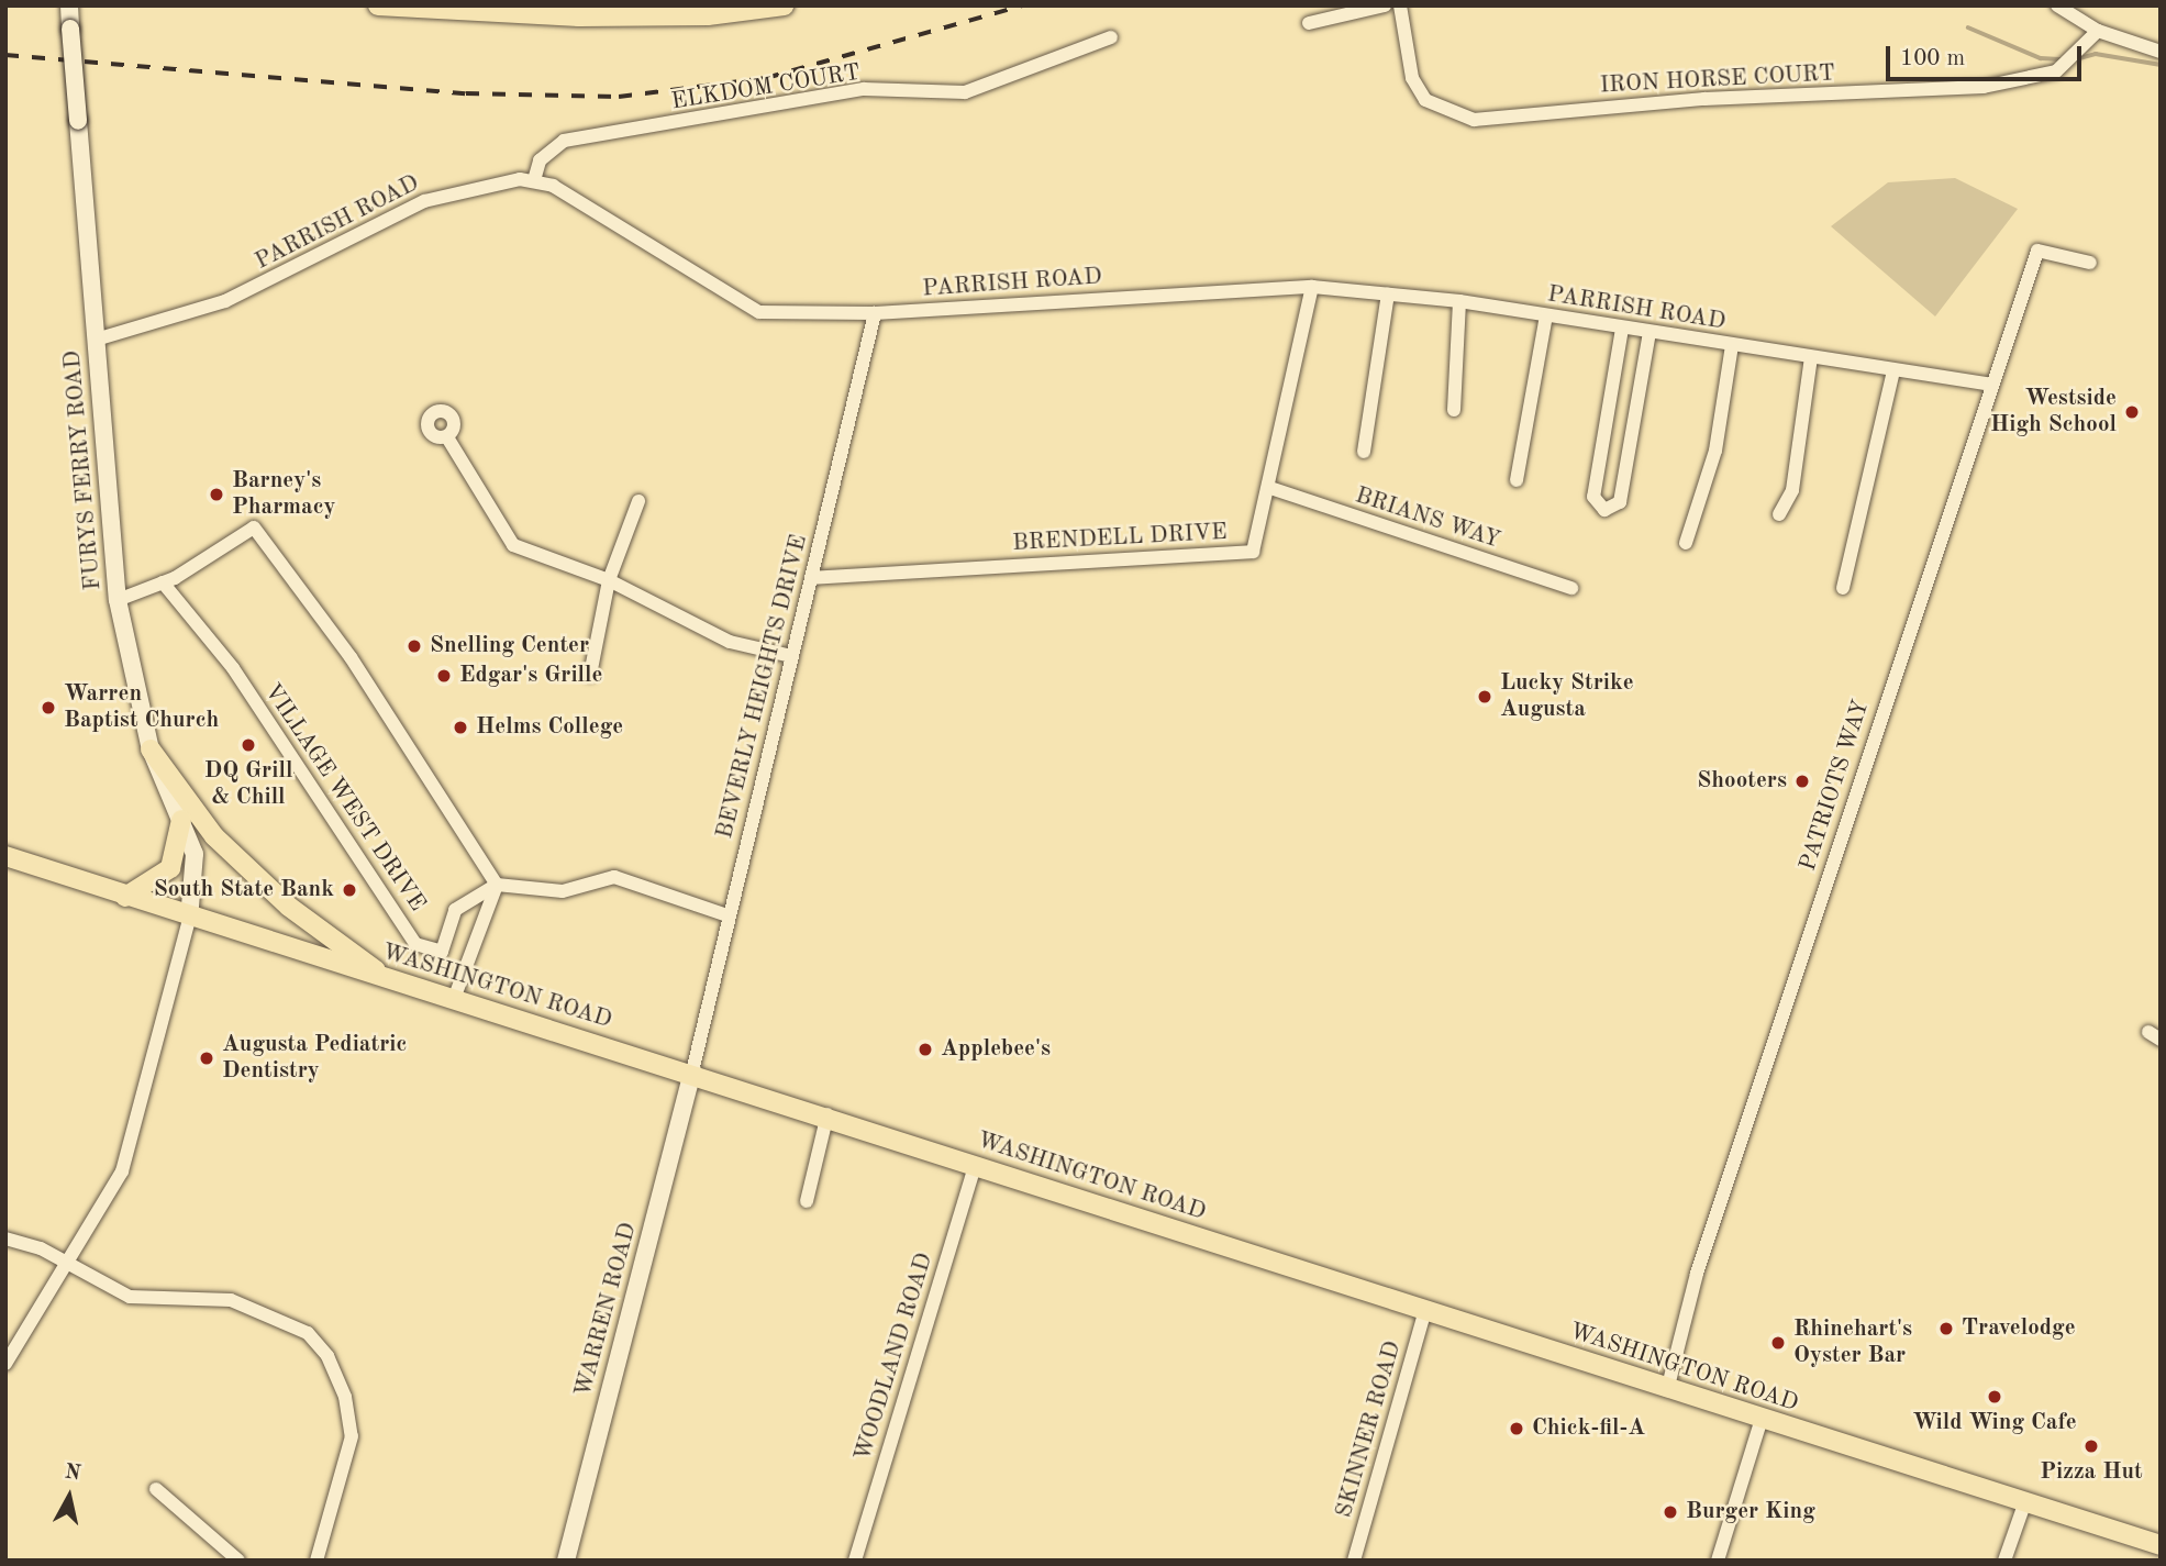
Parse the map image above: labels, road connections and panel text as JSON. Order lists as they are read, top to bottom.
{
  "streets": {
    "main road": ["FURYS FERRY ROAD", "WASHINGTON ROAD", "WARREN ROAD"],
    "street": [
      "IRON HORSE COURT",
      "ELKDOM COURT",
      "PARRISH ROAD",
      "BRIANS WAY",
      "BRENDELL DRIVE",
      "BEVERLY HEIGHTS DRIVE",
      "PATRIOTS WAY",
      "VILLAGE WEST DRIVE",
      "WOODLAND ROAD",
      "SKINNER ROAD"
    ]
  },
  "crossings": [
    ["ELKDOM COURT", "PARRISH ROAD"],
    ["PARRISH ROAD", "FURYS FERRY ROAD"],
    ["PARRISH ROAD", "BRENDELL DRIVE"],
    ["PARRISH ROAD", "BEVERLY HEIGHTS DRIVE"],
    ["PARRISH ROAD", "PATRIOTS WAY"],
    ["FURYS FERRY ROAD", "WASHINGTON ROAD"],
    ["BRIANS WAY", "BRENDELL DRIVE"],
    ["BRENDELL DRIVE", "BEVERLY HEIGHTS DRIVE"],
    ["BEVERLY HEIGHTS DRIVE", "WASHINGTON ROAD"],
    ["BEVERLY HEIGHTS DRIVE", "WARREN ROAD"],
    ["PATRIOTS WAY", "WASHINGTON ROAD"],
    ["WASHINGTON ROAD", "WARREN ROAD"],
    ["WASHINGTON ROAD", "WOODLAND ROAD"],
    ["WASHINGTON ROAD", "SKINNER ROAD"]
  ],
  "places": [
    "Westside High School",
    "Barney's Pharmacy",
    "Snelling Center",
    "Edgar's Grille",
    "Lucky Strike Augusta",
    "Warren Baptist Church",
    "Helms College",
    "DQ Grill & Chill",
    "Shooters",
    "South State Bank",
    "Applebee's",
    "Augusta Pediatric Dentistry",
    "Travelodge",
    "Rhinehart's Oyster Bar",
    "Wild Wing Cafe",
    "Chick-fil-A",
    "Pizza Hut",
    "Burger King"
  ],
  "scale_bar": "100 m",
  "north": "top"
}
